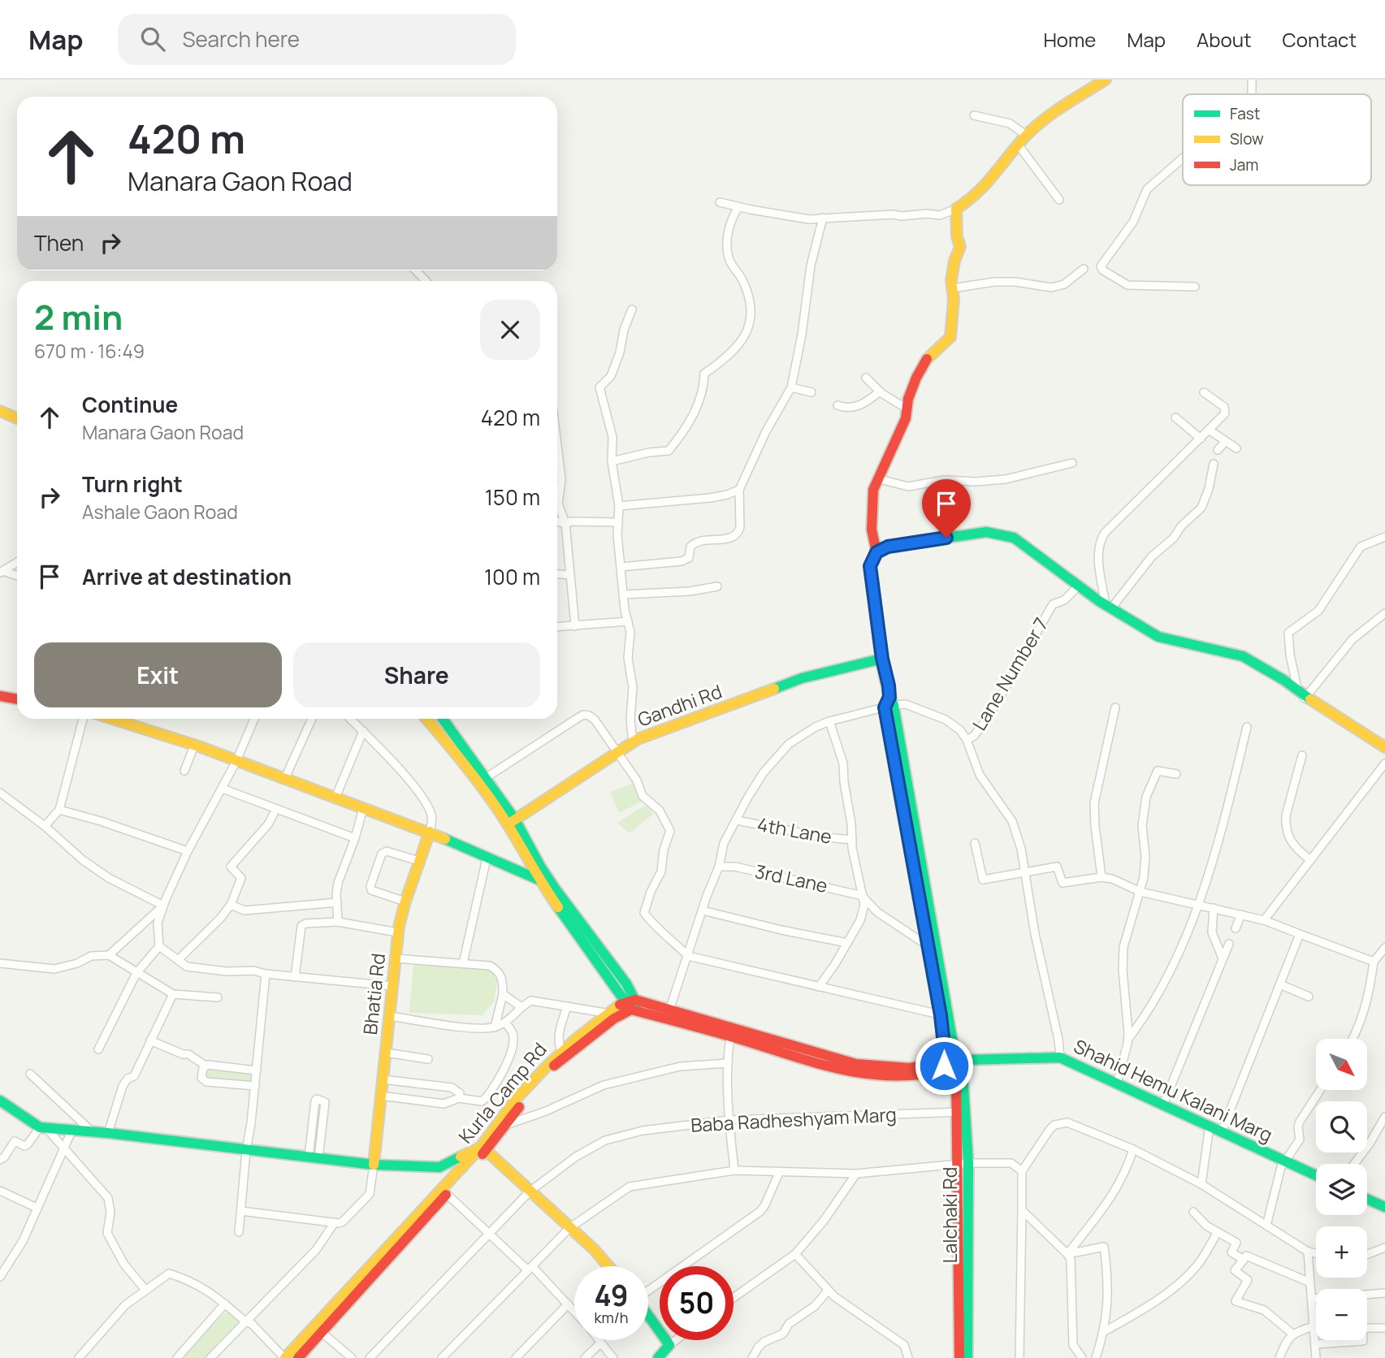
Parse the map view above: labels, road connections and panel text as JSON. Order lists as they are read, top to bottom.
{
  "streets": {
    "street": [
      "Lane Number 7",
      "Gandhi Rd",
      "4th Lane",
      "3rd Lane",
      "Bhatia Rd",
      "Shahid Hemu Kalani Marg",
      "Kurla Camp Rd",
      "Baba Radheshyam Marg",
      "Lalchaki Rd"
    ]
  },
  "crossings": [
    ["Gandhi Rd", "Lalchaki Rd"],
    ["Shahid Hemu Kalani Marg", "Lalchaki Rd"],
    ["Baba Radheshyam Marg", "Lalchaki Rd"]
  ],
  "legend": ["Fast", "Slow", "Jam"],
  "north": "bottom right",
  "page": {
    "header": "Map",
    "search": "Search here",
    "nav": [
      "Home",
      "Map",
      "About",
      "Contact"
    ],
    "turn": ["420 m", "Manara Gaon Road"],
    "then": "Then",
    "heading": ["2 min", "670 m · 16:49"],
    "list": [
      {
        "name": "Continue",
        "note": "Manara Gaon Road",
        "value": "420 m"
      },
      {
        "name": "Turn right",
        "note": "Ashale Gaon Road",
        "value": "150 m"
      },
      {
        "name": "Arrive at destination",
        "value": "100 m"
      }
    ],
    "buttons": ["Exit", "Share"],
    "map_buttons": ["+", "−"],
    "speed": "49 km/h",
    "limit": "50"
  }
}
